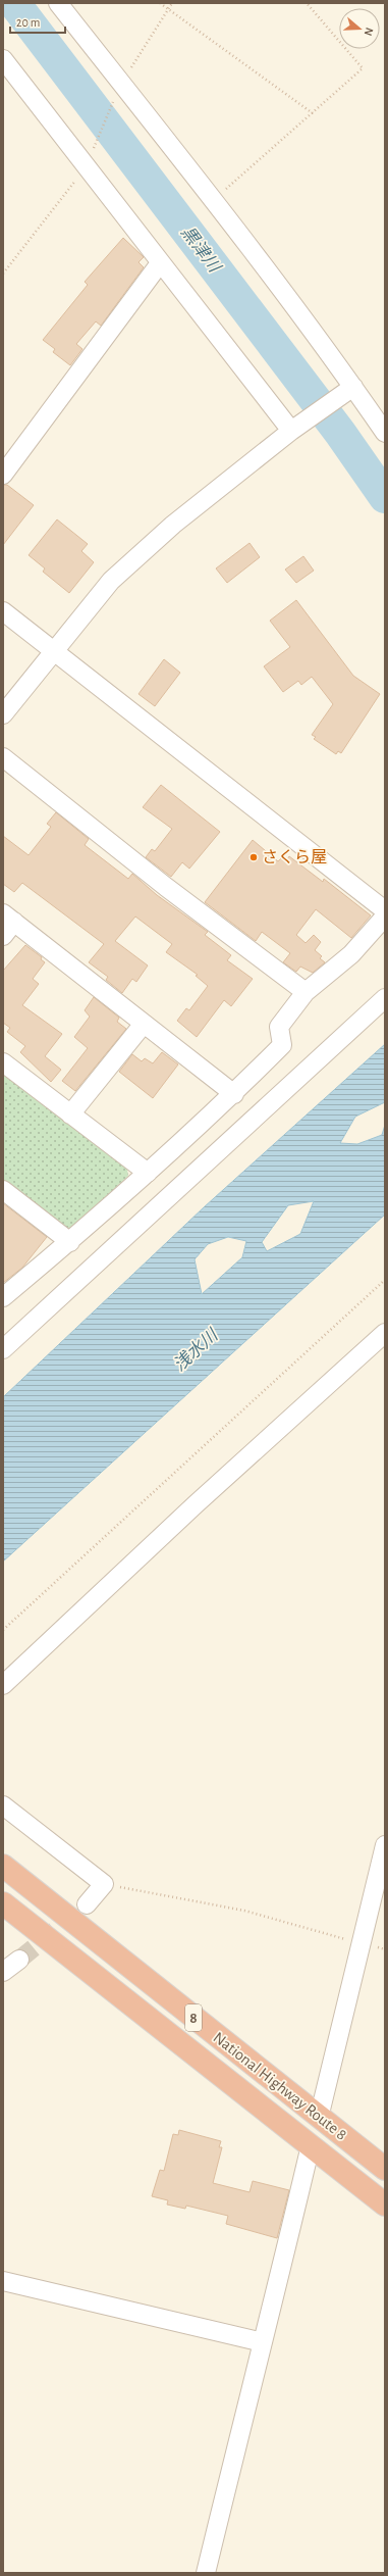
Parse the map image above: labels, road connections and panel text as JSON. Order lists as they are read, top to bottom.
{
  "streets": {
    "highway": ["8", "National Highway Route 8"]
  },
  "water": ["黒津川", "浅水川"],
  "places": ["さくら屋"],
  "scale_bar": "20 m",
  "north": "right"
}
